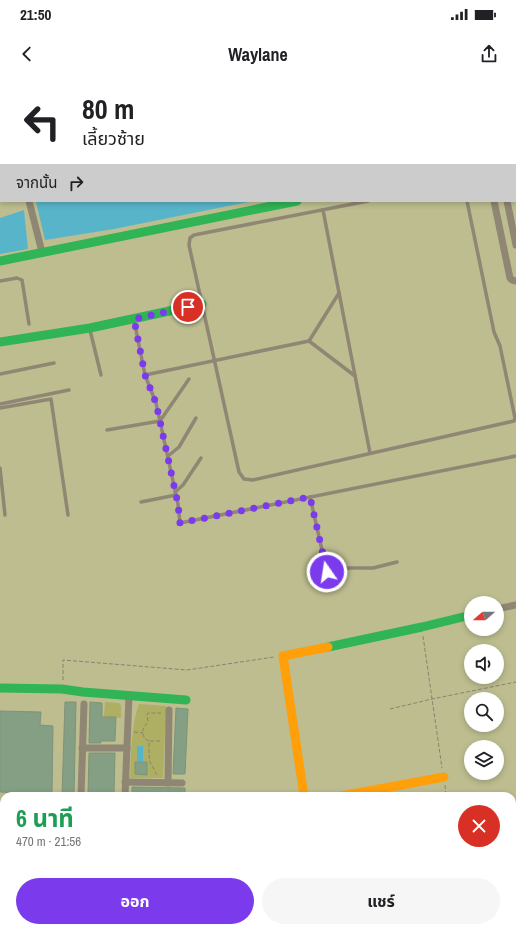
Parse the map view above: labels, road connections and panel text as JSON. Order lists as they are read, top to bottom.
{
  "north": "left",
  "page": {
    "status": "21:50",
    "header": "Waylane",
    "turn": ["80 m", "เลี้ยวซ้าย"],
    "then": "จากนั้น",
    "heading": ["6 นาที", "470 m · 21:56"],
    "buttons": ["ออก", "แชร์"]
  }
}
